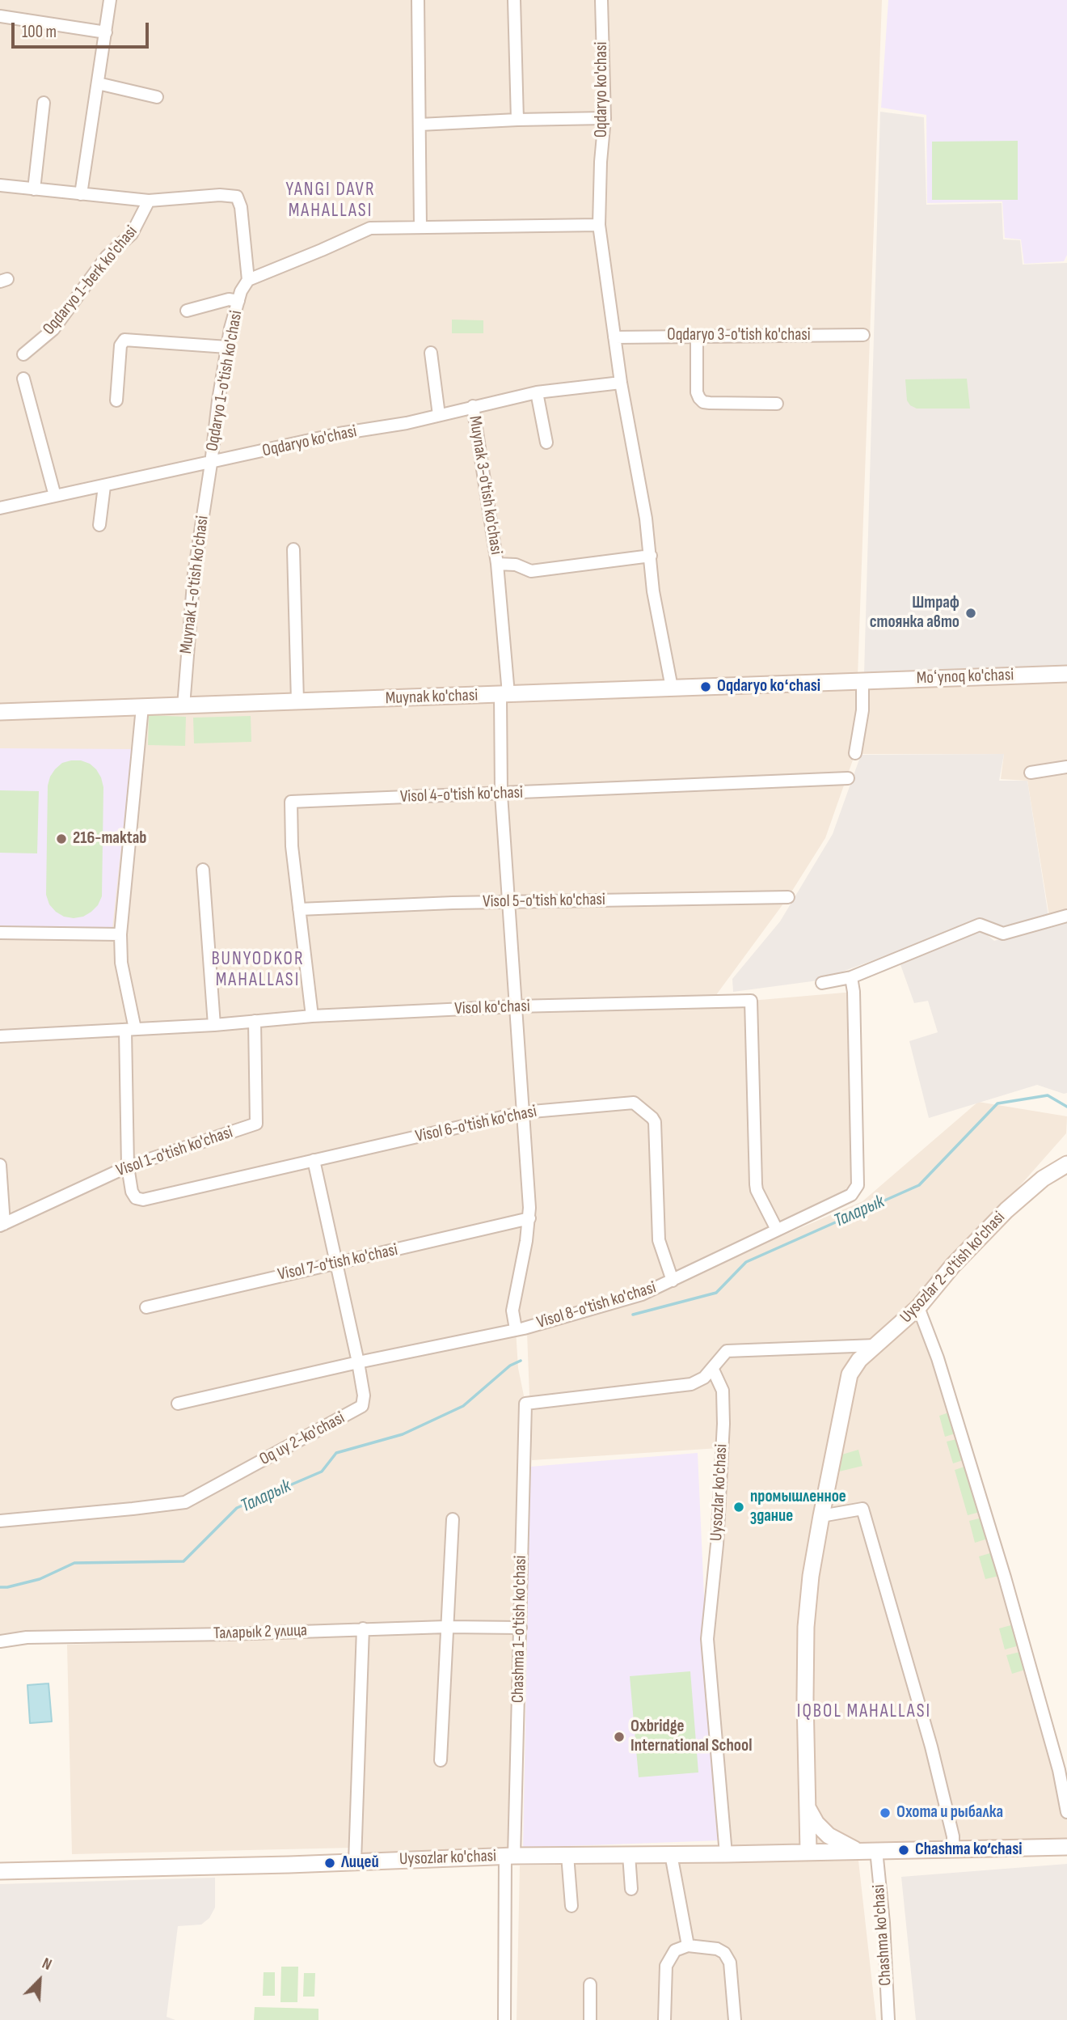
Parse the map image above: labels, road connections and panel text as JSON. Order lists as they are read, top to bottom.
{
  "streets": {
    "street": [
      "Oqdaryo ko'chasi",
      "Oqdaryo 1-berk ko'chasi",
      "Oqdaryo 3-o'tish ko'chasi",
      "Oqdaryo 1-o'tish ko'chasi",
      "Muynak 3-o'tish ko'chasi",
      "Muynak 1-o'tish ko'chasi",
      "Moʻynoq ko'chasi",
      "Muynak ko'chasi",
      "Visol 4-o'tish ko'chasi",
      "Visol 5-o'tish ko'chasi",
      "Visol ko'chasi",
      "Visol 6-o'tish ko'chasi",
      "Visol 1-o'tish ko'chasi",
      "Visol 7-o'tish ko'chasi",
      "Uysozlar 2-o'tish ko'chasi",
      "Visol 8-o'tish ko'chasi",
      "Oq uy 2-ko'chasi",
      "Uysozlar ko'chasi",
      "Chashma 1-o'tish ko'chasi",
      "Таларык 2 улица",
      "Chashma ko'chasi"
    ]
  },
  "crossings": [
    ["Oqdaryo ko'chasi", "Oqdaryo 3-o'tish ko'chasi"],
    ["Oqdaryo ko'chasi", "Oqdaryo 1-o'tish ko'chasi"],
    ["Oqdaryo ko'chasi", "Muynak 3-o'tish ko'chasi"],
    ["Oqdaryo ko'chasi", "Muynak 1-o'tish ko'chasi"],
    ["Oqdaryo ko'chasi", "Muynak ko'chasi"],
    ["Oqdaryo 1-o'tish ko'chasi", "Muynak 1-o'tish ko'chasi"],
    ["Muynak 3-o'tish ko'chasi", "Muynak ko'chasi"],
    ["Muynak 3-o'tish ko'chasi", "Visol 4-o'tish ko'chasi"],
    ["Muynak 3-o'tish ko'chasi", "Visol 5-o'tish ko'chasi"],
    ["Muynak 3-o'tish ko'chasi", "Visol ko'chasi"],
    ["Muynak 3-o'tish ko'chasi", "Visol 6-o'tish ko'chasi"],
    ["Muynak 3-o'tish ko'chasi", "Visol 7-o'tish ko'chasi"],
    ["Muynak 3-o'tish ko'chasi", "Visol 8-o'tish ko'chasi"],
    ["Muynak 1-o'tish ko'chasi", "Muynak ko'chasi"],
    ["Moʻynoq ko'chasi", "Muynak ko'chasi"],
    ["Visol 4-o'tish ko'chasi", "Visol 5-o'tish ko'chasi"],
    ["Visol 4-o'tish ko'chasi", "Visol ko'chasi"],
    ["Visol ko'chasi", "Visol 1-o'tish ko'chasi"],
    ["Visol ko'chasi", "Visol 8-o'tish ko'chasi"],
    ["Visol 6-o'tish ko'chasi", "Visol 1-o'tish ko'chasi"],
    ["Visol 6-o'tish ko'chasi", "Visol 8-o'tish ko'chasi"],
    ["Visol 6-o'tish ko'chasi", "Oq uy 2-ko'chasi"],
    ["Visol 7-o'tish ko'chasi", "Oq uy 2-ko'chasi"],
    ["Uysozlar 2-o'tish ko'chasi", "Uysozlar ko'chasi"],
    ["Visol 8-o'tish ko'chasi", "Oq uy 2-ko'chasi"],
    ["Uysozlar ko'chasi", "Chashma 1-o'tish ko'chasi"],
    ["Uysozlar ko'chasi", "Chashma ko'chasi"],
    ["Chashma 1-o'tish ko'chasi", "Таларык 2 улица"]
  ],
  "districts": ["YANGI DAVR MAHALLASI", "BUNYODKOR MAHALLASI", "IQBOL MAHALLASI"],
  "water": ["Таларык"],
  "places": [
    "Штраф стоянка авто",
    "Oqdaryo koʻchasi",
    "216-maktab",
    "промышленное здание",
    "Oxbridge International School",
    "Охота и рыбалка",
    "Chashma ko‘chasi",
    "Лицей"
  ],
  "scale_bar": "100 m",
  "north": "top right"
}
